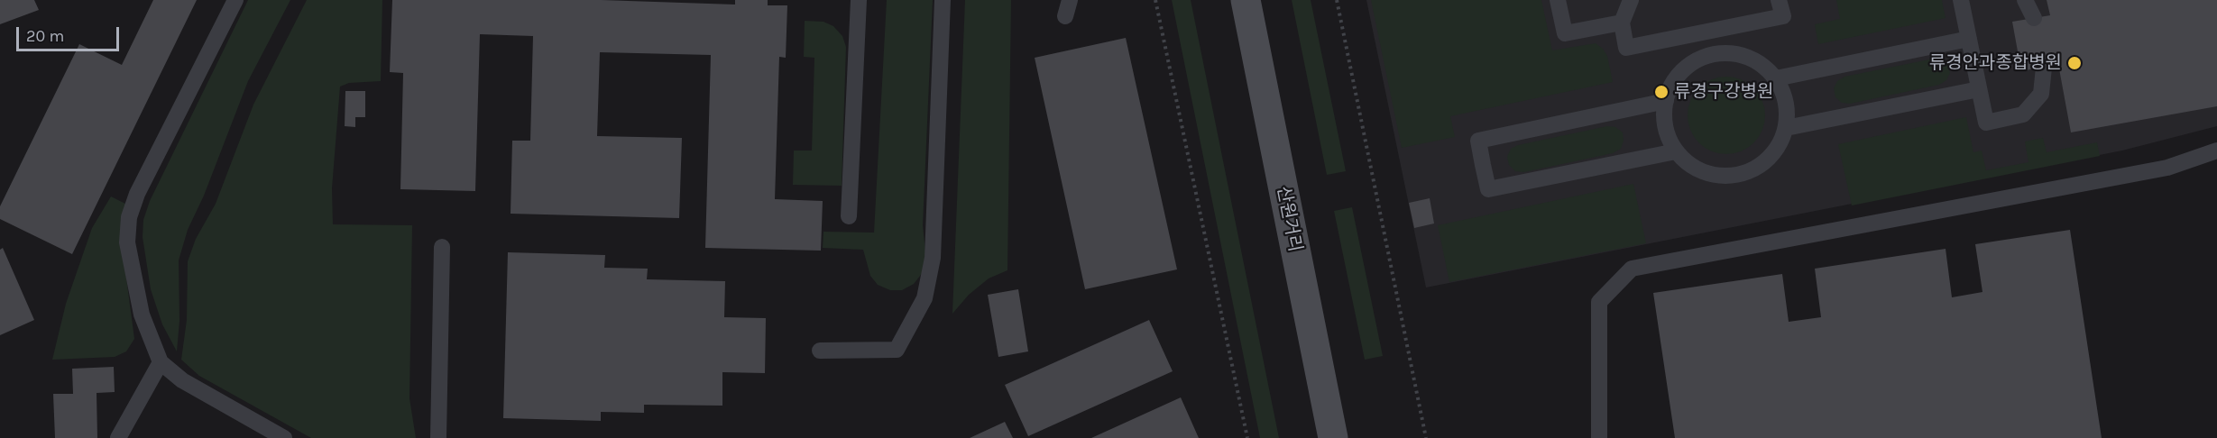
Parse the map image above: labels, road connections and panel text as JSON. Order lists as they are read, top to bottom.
{
  "streets": {
    "main road": ["산원거리"]
  },
  "places": ["류경안과종합병원", "류경구강병원"],
  "scale_bar": "20 m"
}
